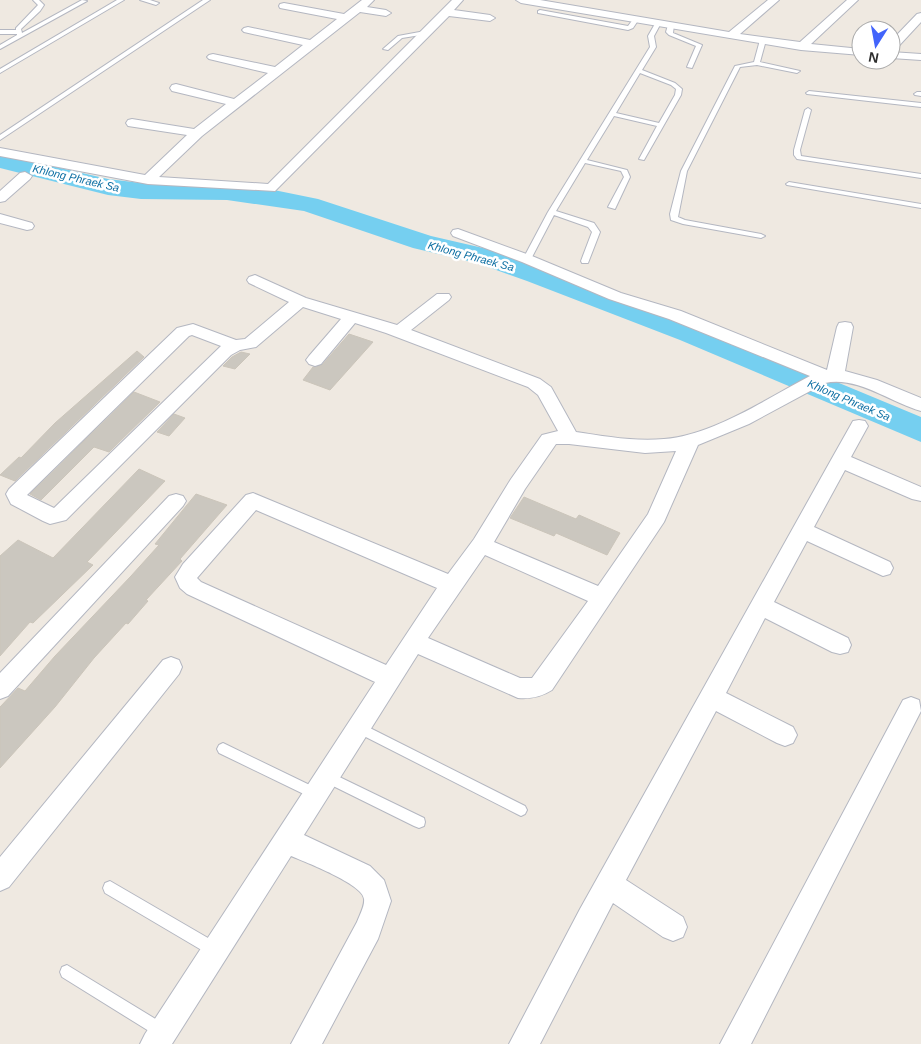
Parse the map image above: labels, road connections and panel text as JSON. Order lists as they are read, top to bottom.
{
  "water": ["Khlong Phraek Sa"],
  "north": "bottom"
}
